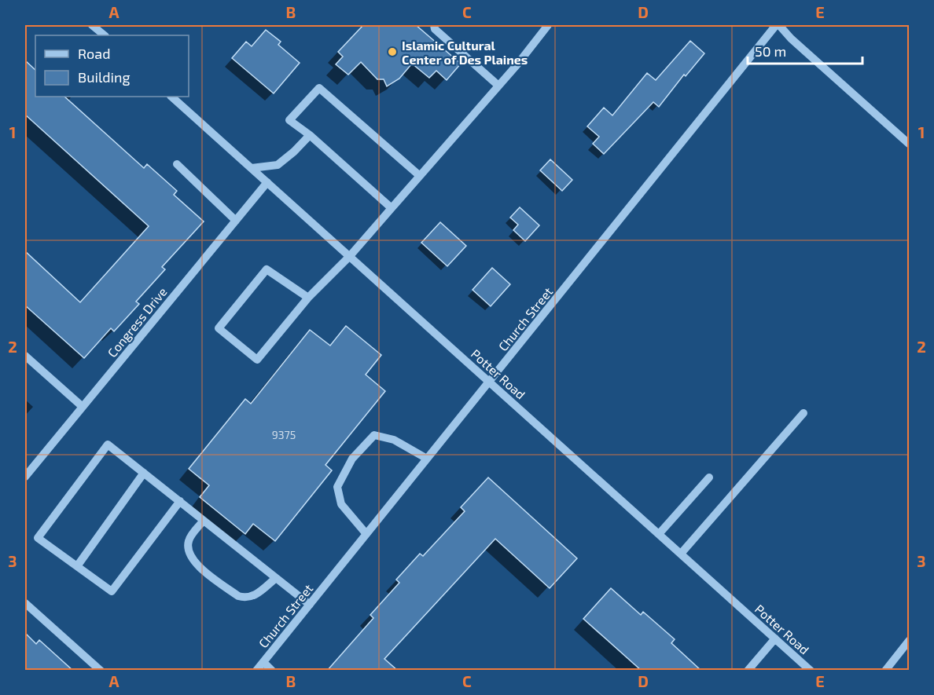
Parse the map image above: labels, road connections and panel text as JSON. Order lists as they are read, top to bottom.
{
  "streets": {
    "street": ["Church Street", "Congress Drive", "Potter Road"]
  },
  "crossings": [
    ["Church Street", "Potter Road"],
    ["Congress Drive", "Potter Road"]
  ],
  "places": ["Islamic Cultural Center of Des Plaines"],
  "house_numbers": ["9375"],
  "legend": ["Road", "Building"],
  "scale_bar": "50 m",
  "grid": {
    "columns": [
      "A",
      "B",
      "C",
      "D",
      "E"
    ],
    "rows": ["1", "2", "3"]
  }
}
